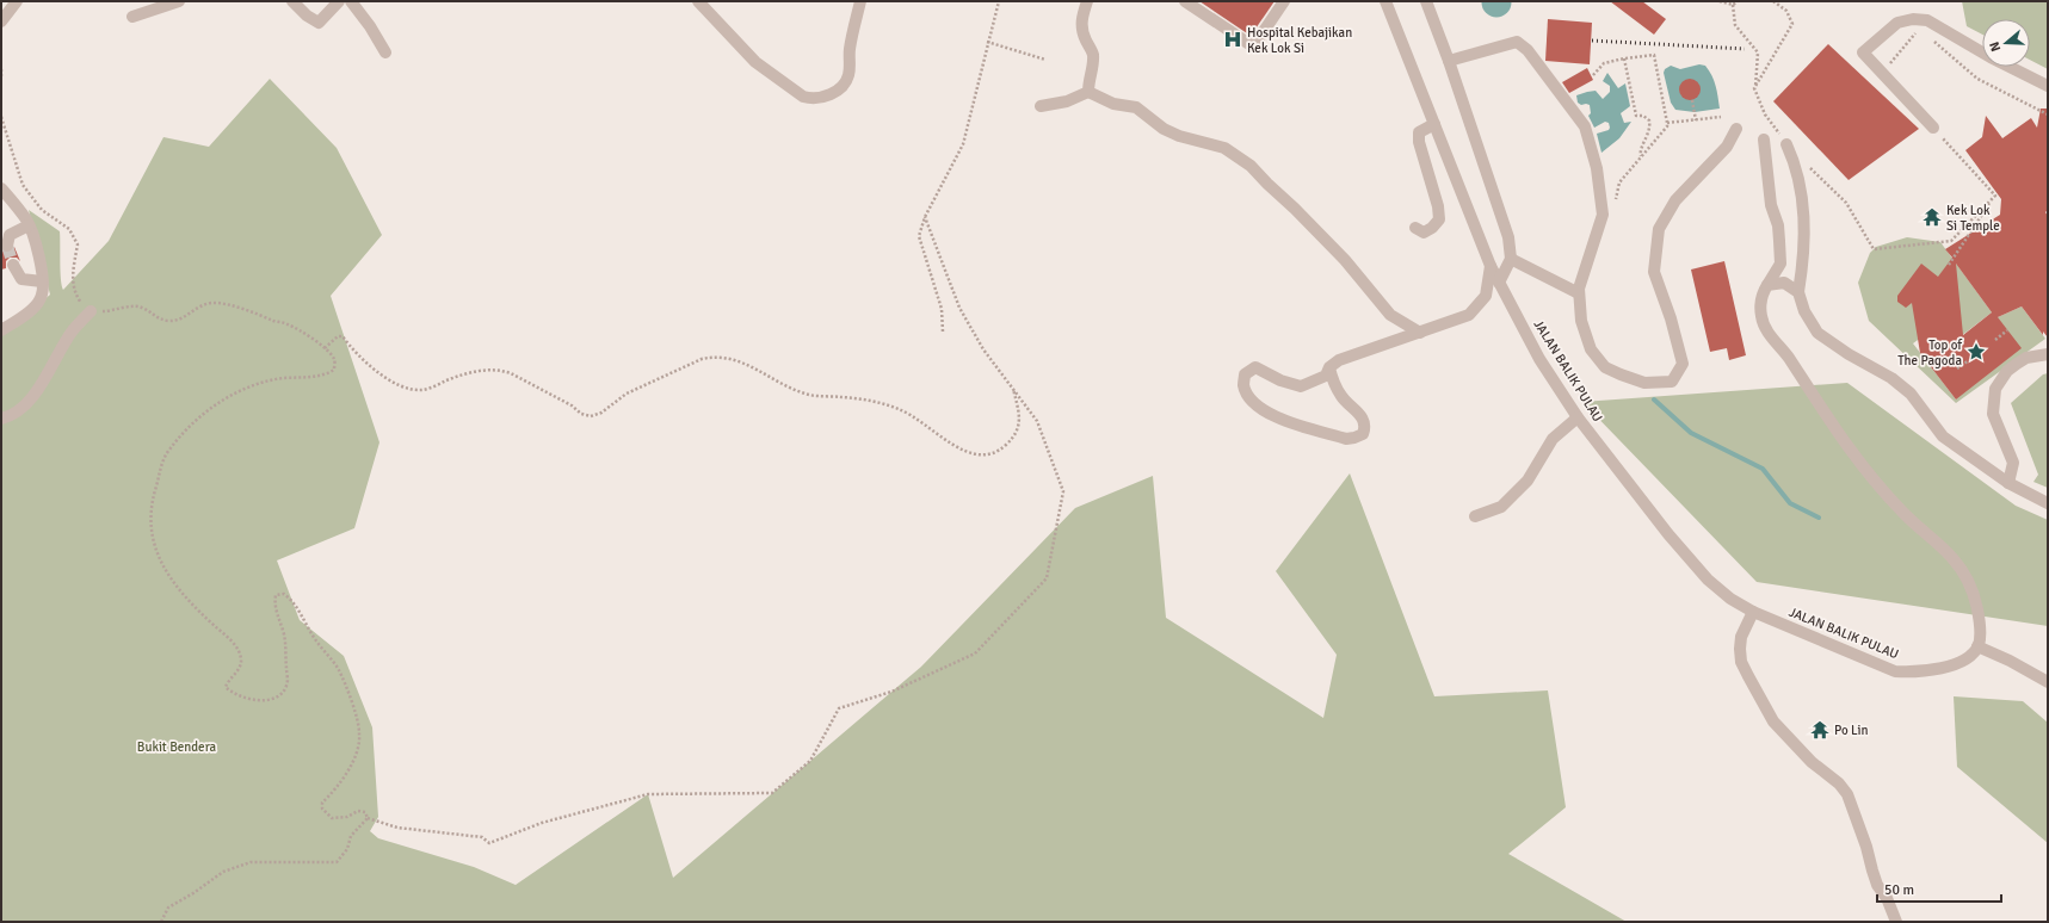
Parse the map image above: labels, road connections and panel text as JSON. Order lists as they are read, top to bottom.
{
  "streets": {
    "street": ["JALAN BALIK PULAU"]
  },
  "parks": ["Bukit Bendera"],
  "places": {
    "hospital": ["Hospital Kebajikan Kek Lok Si"],
    "temple": ["Kek Lok Si Temple", "Po Lin"],
    "place": ["Top of The Pagoda"]
  },
  "scale_bar": "50 m",
  "north": "left"
}
